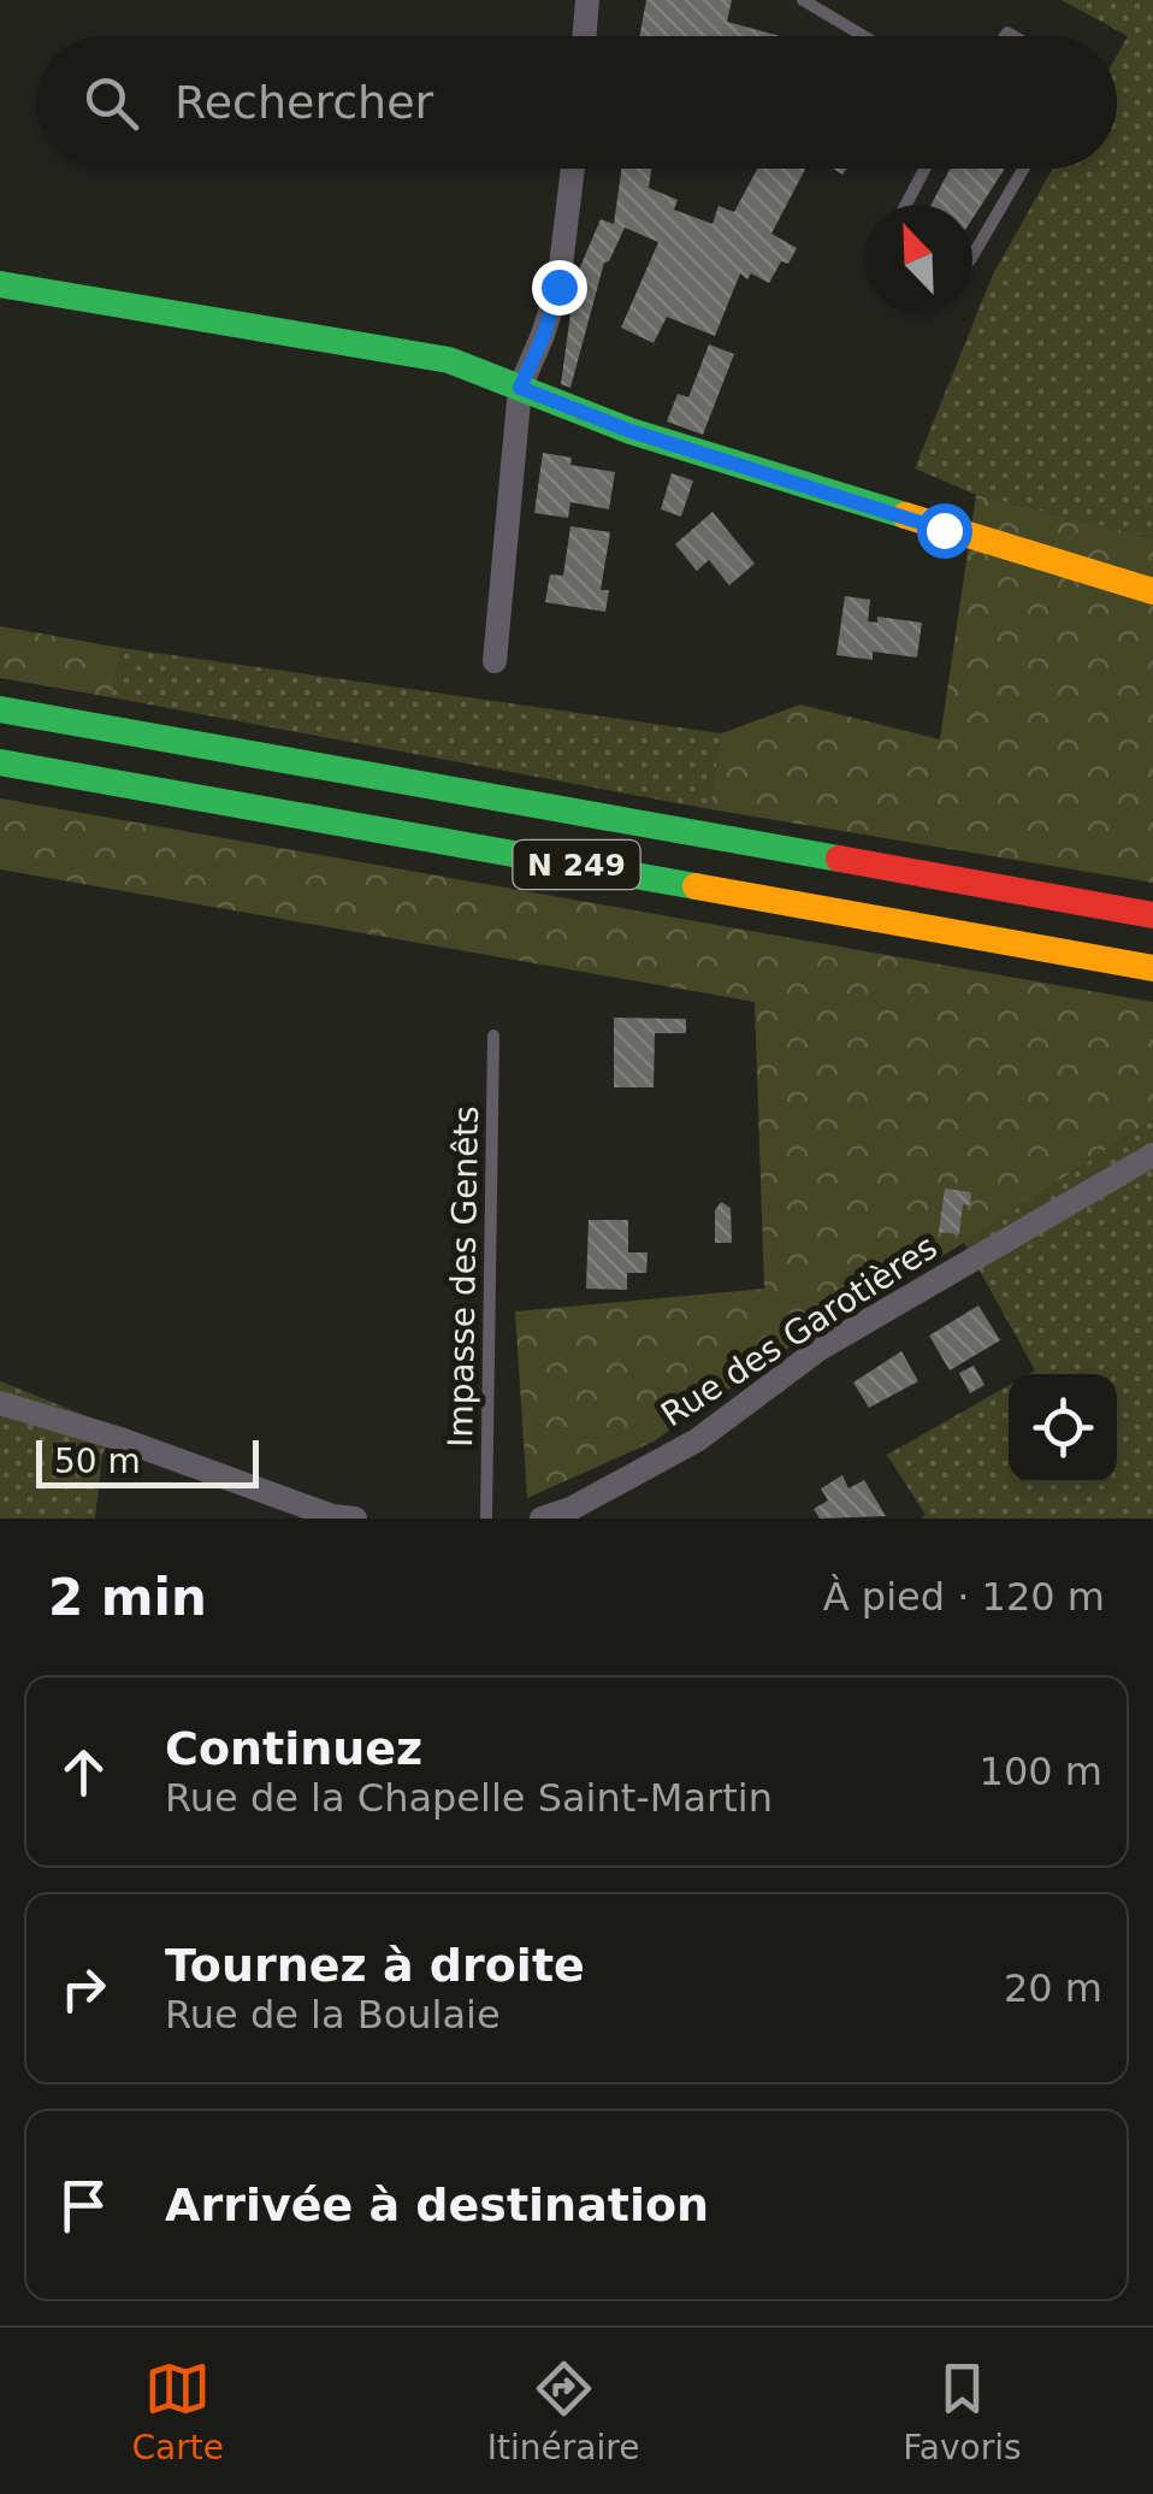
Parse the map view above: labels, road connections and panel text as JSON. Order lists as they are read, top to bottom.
{
  "streets": {
    "main road": ["N 249"],
    "street": ["Rue des Garotières"],
    "lane": ["Impasse des Genêts"]
  },
  "scale_bar": "50 m",
  "north": "top left",
  "page": {
    "search": "Rechercher",
    "scale": "50 m",
    "heading": ["2 min", "À pied · 120 m"],
    "list": [
      ["Continuez", "Rue de la Chapelle Saint-Martin", "100 m"],
      ["Tournez à droite", "Rue de la Boulaie", "20 m"],
      "Arrivée à destination"
    ],
    "nav": ["Carte", "Itinéraire", "Favoris"]
  }
}
